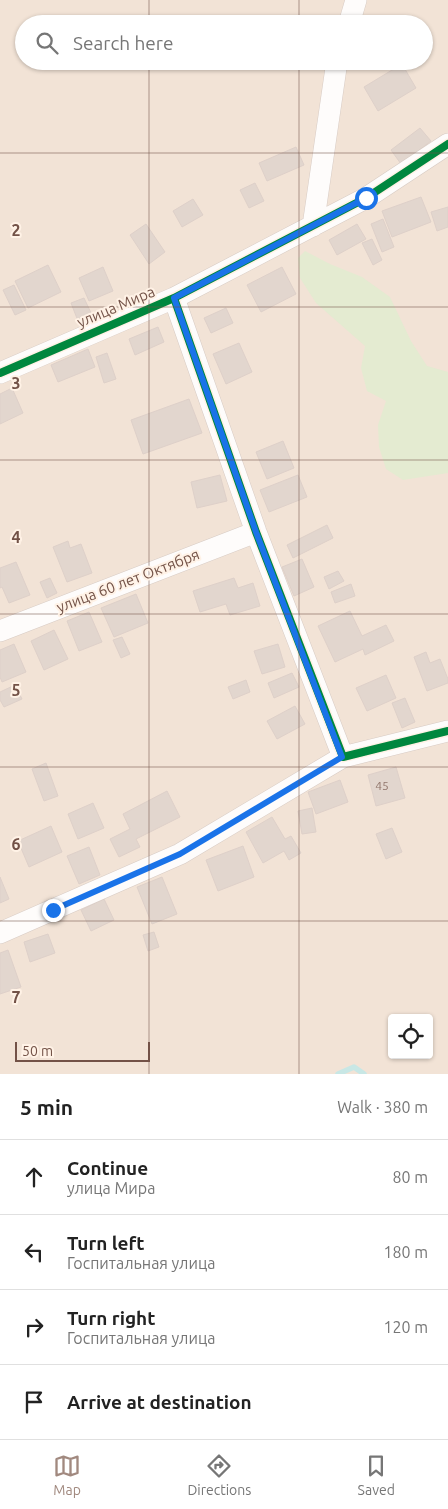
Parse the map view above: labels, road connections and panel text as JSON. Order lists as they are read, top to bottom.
{
  "streets": {
    "street": ["улица Мира", "улица 60 лет Октября"]
  },
  "house_numbers": ["45"],
  "scale_bar": "50 m",
  "page": {
    "search": "Search here",
    "scale": "50 m",
    "heading": ["5 min", "Walk · 380 m"],
    "list": [
      ["Continue", "улица Мира", "80 m"],
      ["Turn left", "Госпитальная улица", "180 m"],
      ["Turn right", "Госпитальная улица", "120 m"],
      "Arrive at destination"
    ],
    "nav": ["Map", "Directions", "Saved"]
  },
  "grid": {
    "rows": [
      "2",
      "3",
      "4",
      "5",
      "6",
      "7"
    ]
  }
}
